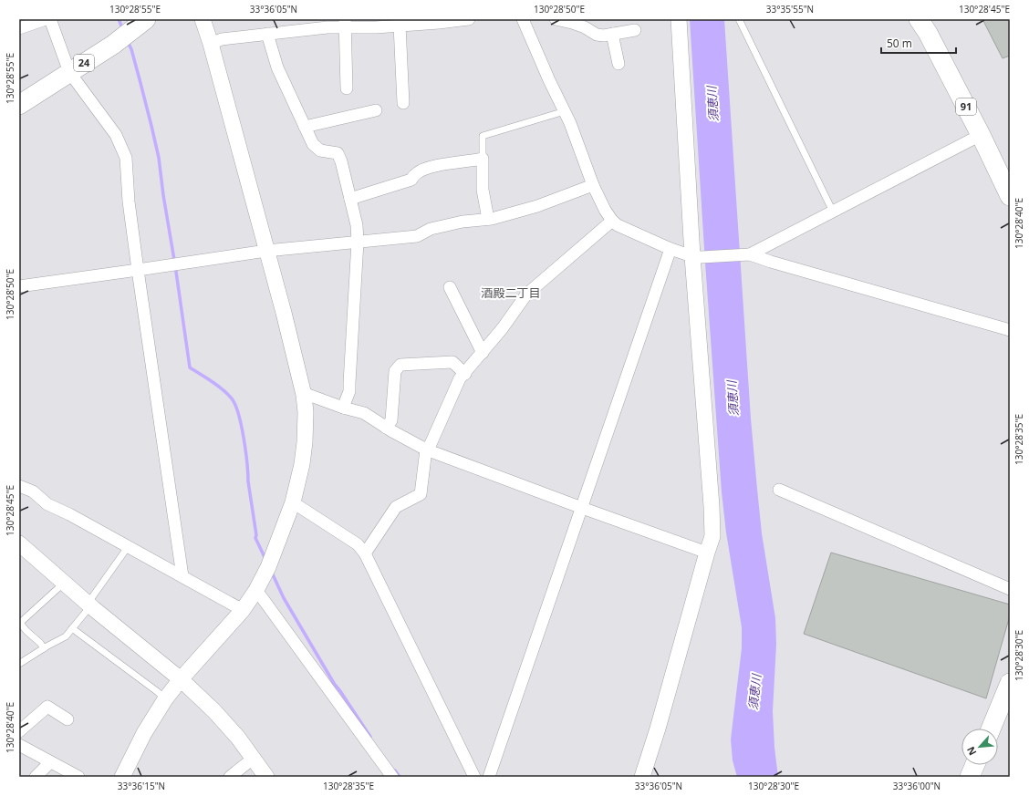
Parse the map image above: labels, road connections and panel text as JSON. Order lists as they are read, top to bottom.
{
  "streets": {
    "main road": ["24", "91"]
  },
  "districts": ["酒殿二丁目"],
  "water": ["須恵川"],
  "scale_bar": "50 m",
  "north": "bottom left",
  "coordinates": [
    "130°28'55\"E",
    "33°36'05\"N",
    "130°28'50\"E",
    "33°35'55\"N",
    "130°28'45\"E",
    "130°28'40\"E",
    "130°28'35\"E",
    "130°28'30\"E",
    "33°36'15\"N",
    "33°36'00\"N"
  ]
}
